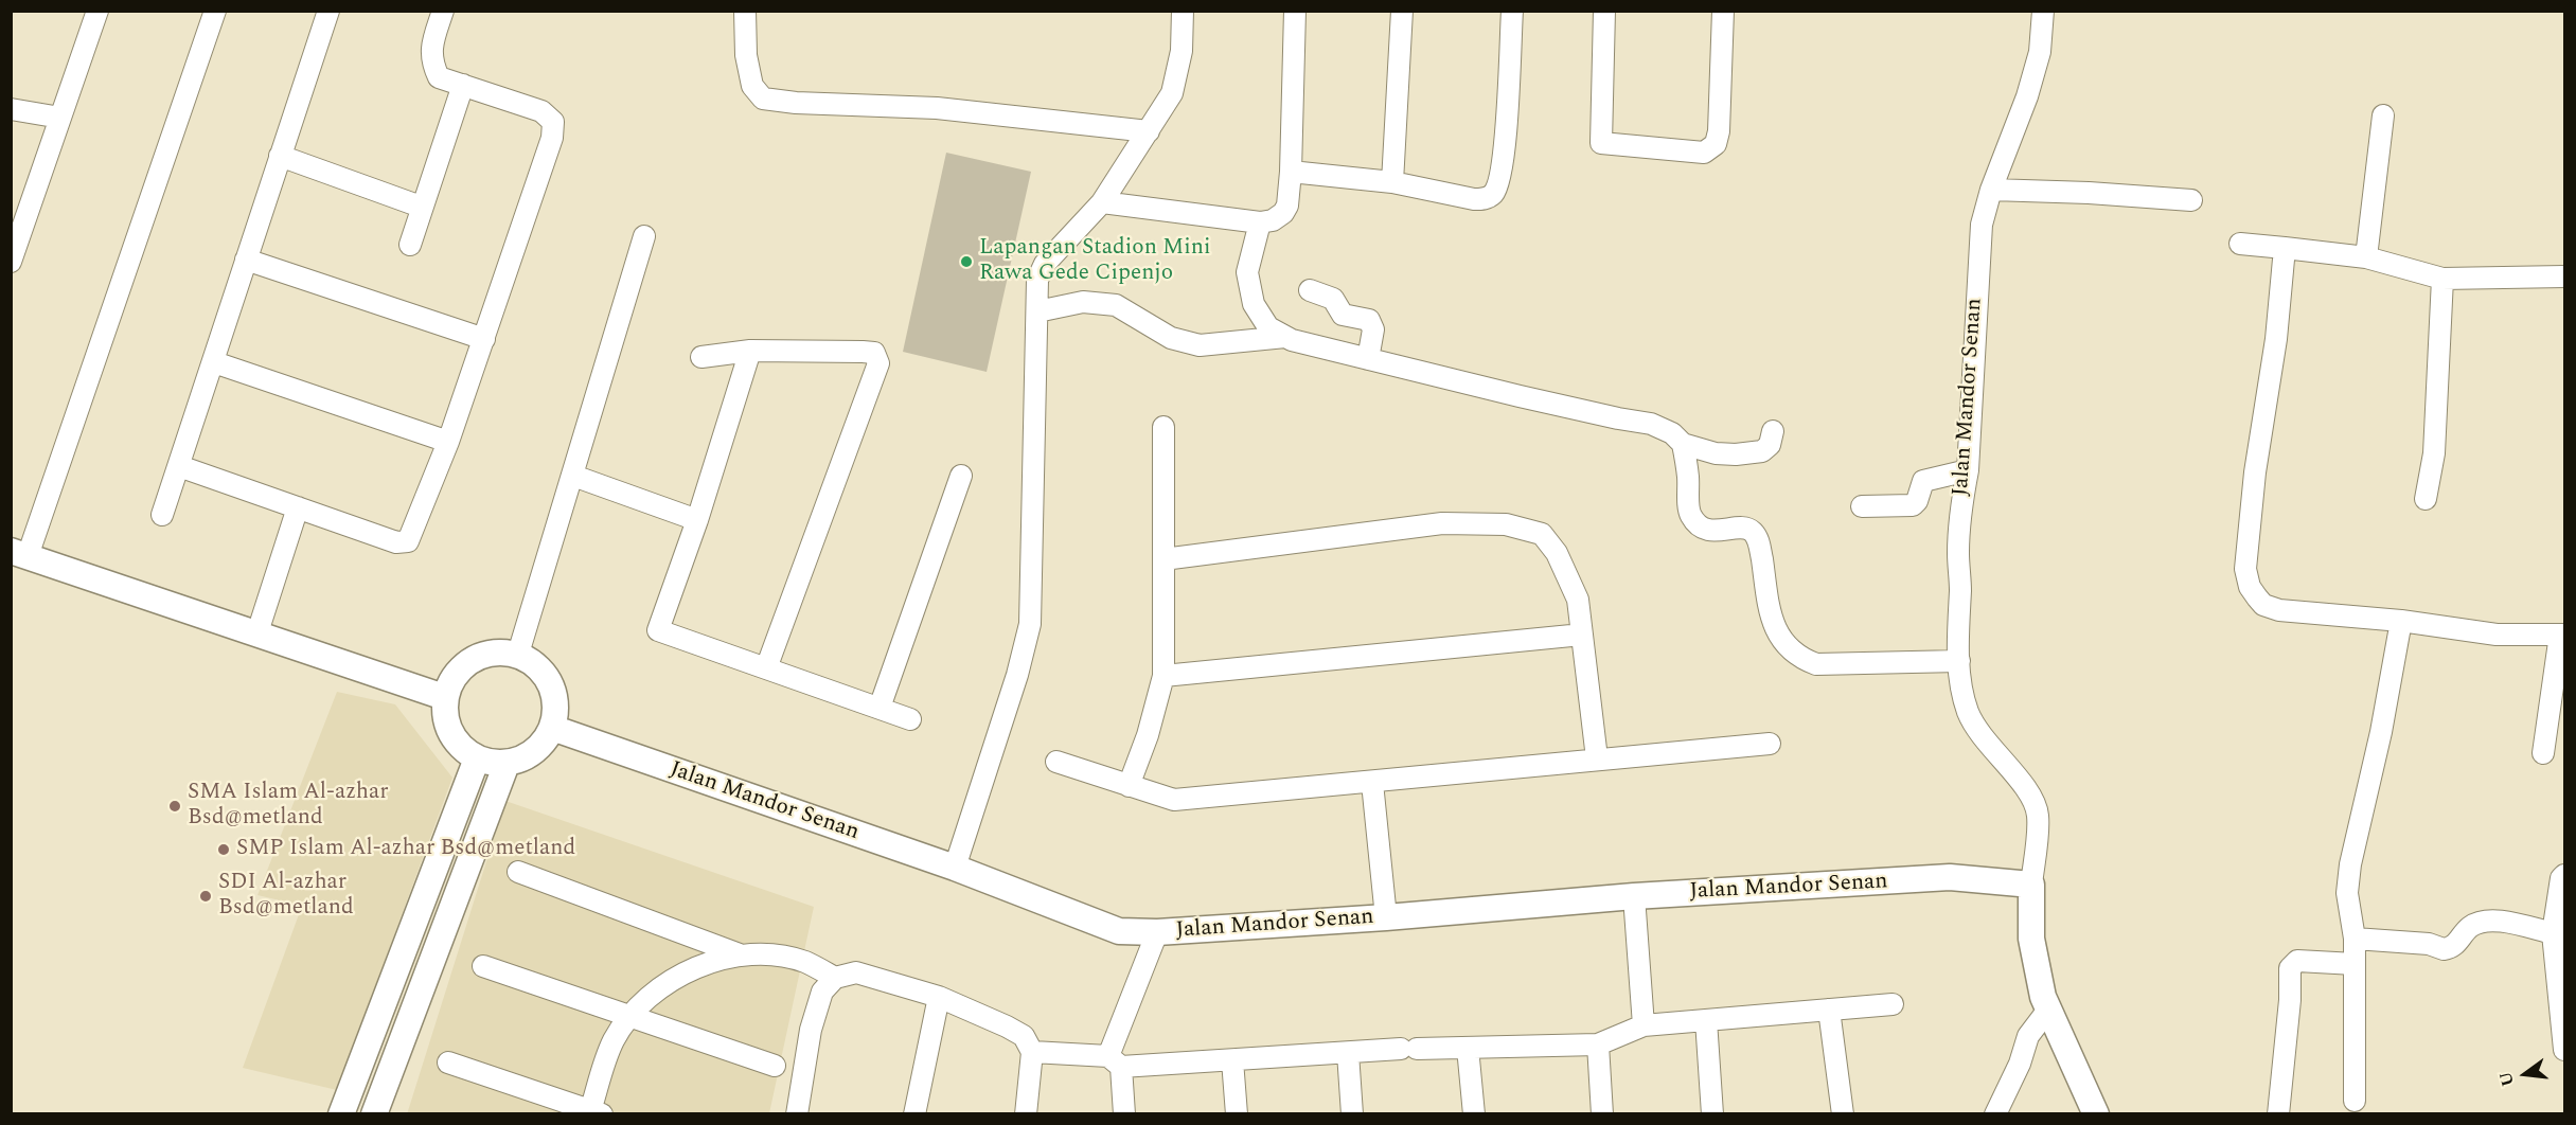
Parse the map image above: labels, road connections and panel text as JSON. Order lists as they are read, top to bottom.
{
  "streets": {
    "street": ["Jalan Mandor Senan"]
  },
  "places": [
    "Lapangan Stadion Mini Rawa Gede Cipenjo",
    "SMA Islam Al-azhar Bsd@metland",
    "SMP Islam Al-azhar Bsd@metland",
    "SDI Al-azhar Bsd@metland"
  ],
  "north": "left"
}
